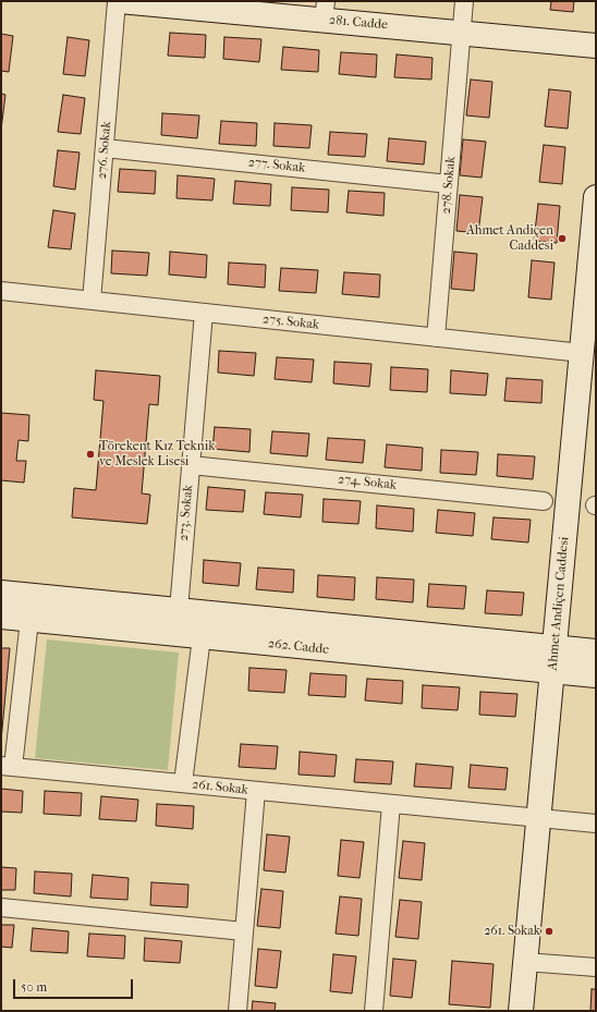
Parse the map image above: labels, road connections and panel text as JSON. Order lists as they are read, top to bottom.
{
  "streets": {
    "street": [
      "281. Cadde",
      "276. Sokak",
      "277. Sokak",
      "278. Sokak",
      "275. Sokak",
      "274. Sokak",
      "273. Sokak",
      "Ahmet Andiçen Caddesi",
      "262. Cadde",
      "261. Sokak"
    ]
  },
  "crossings": [
    ["281. Cadde", "276. Sokak"],
    ["281. Cadde", "278. Sokak"],
    ["276. Sokak", "277. Sokak"],
    ["276. Sokak", "275. Sokak"],
    ["277. Sokak", "278. Sokak"],
    ["278. Sokak", "275. Sokak"],
    ["275. Sokak", "273. Sokak"],
    ["275. Sokak", "Ahmet Andiçen Caddesi"],
    ["274. Sokak", "273. Sokak"],
    ["273. Sokak", "262. Cadde"],
    ["Ahmet Andiçen Caddesi", "262. Cadde"],
    ["Ahmet Andiçen Caddesi", "261. Sokak"]
  ],
  "places": ["Ahmet Andiçen Caddesi", "Törekent Kız Teknik ve Meslek Lisesi", "261. Sokak"],
  "scale_bar": "50 m"
}
